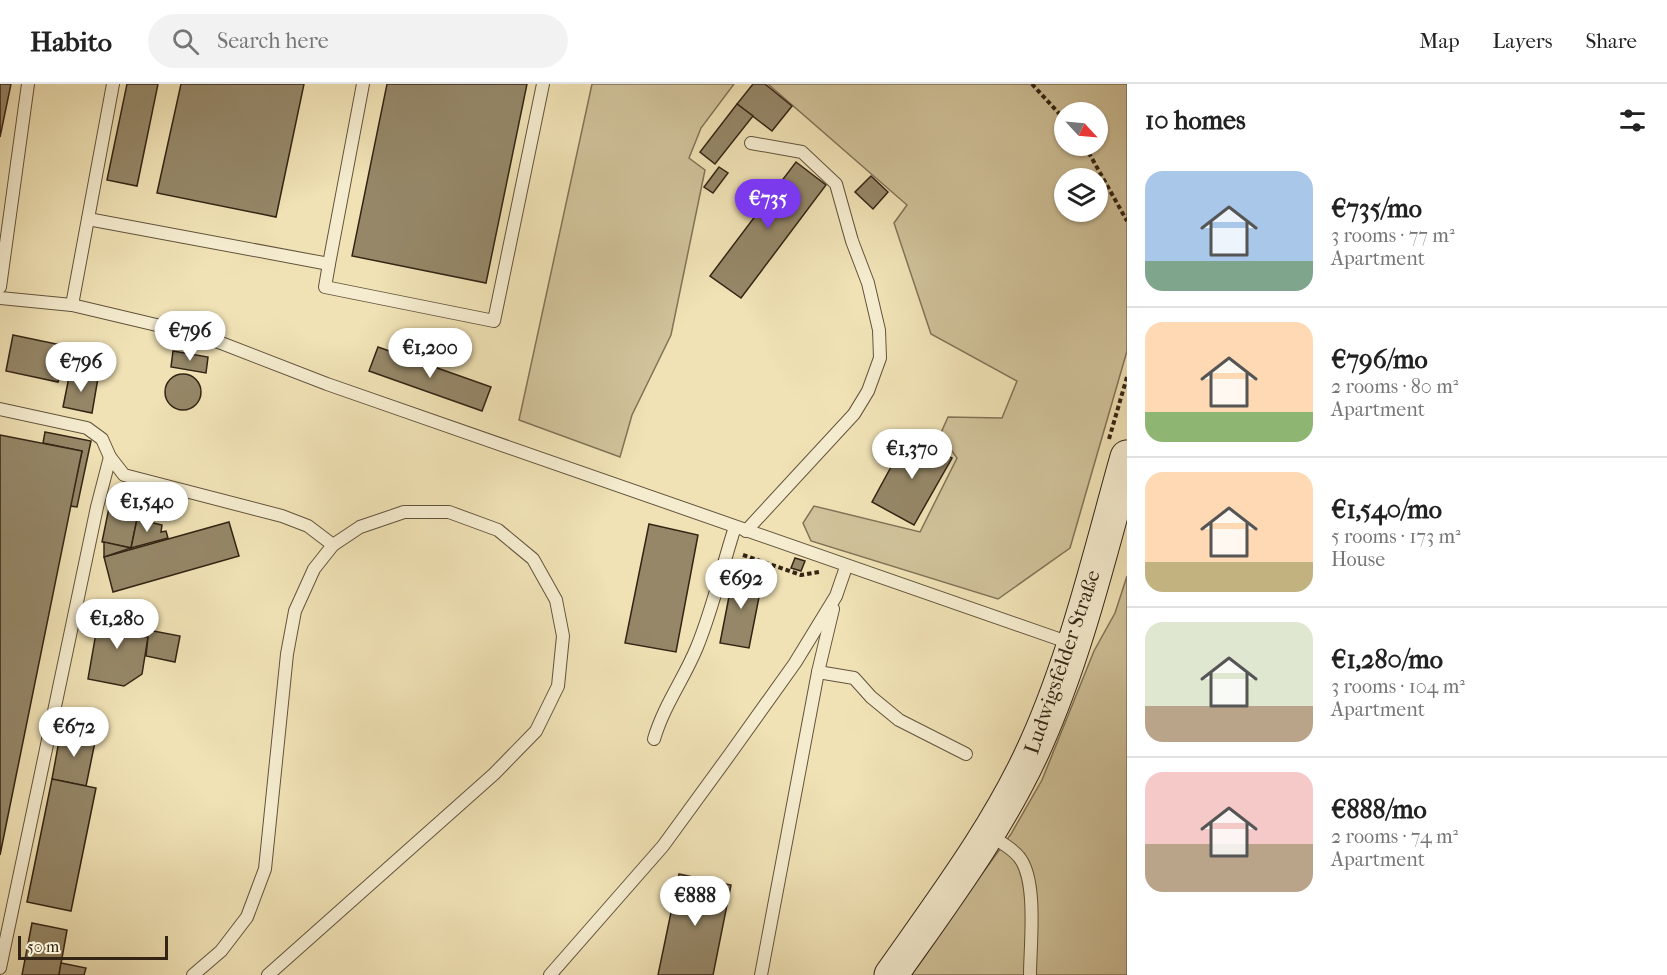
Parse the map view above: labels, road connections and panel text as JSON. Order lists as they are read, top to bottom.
{
  "streets": {
    "street": ["Ludwigsfelder Straße"]
  },
  "scale_bar": "50 m",
  "north": "bottom right",
  "page": {
    "header": "Habito",
    "search": "Search here",
    "nav": ["Map", "Layers", "Share"],
    "heading": "10 homes",
    "list": [
      {
        "name": "€735/mo",
        "note": "3 rooms · 77 m² · Apartment"
      },
      {
        "name": "€796/mo",
        "note": "2 rooms · 80 m² · Apartment"
      },
      {
        "name": "€1,540/mo",
        "note": "5 rooms · 173 m² · House"
      },
      {
        "name": "€1,280/mo",
        "note": "3 rooms · 104 m² · Apartment"
      },
      {
        "name": "€888/mo",
        "note": "2 rooms · 74 m² · Apartment"
      }
    ],
    "price": [
      "€735",
      "€796",
      "€1,200",
      "€796",
      "€1,370",
      "€1,540",
      "€692",
      "€1,280",
      "€672",
      "€888"
    ],
    "scale": "50 m"
  }
}
